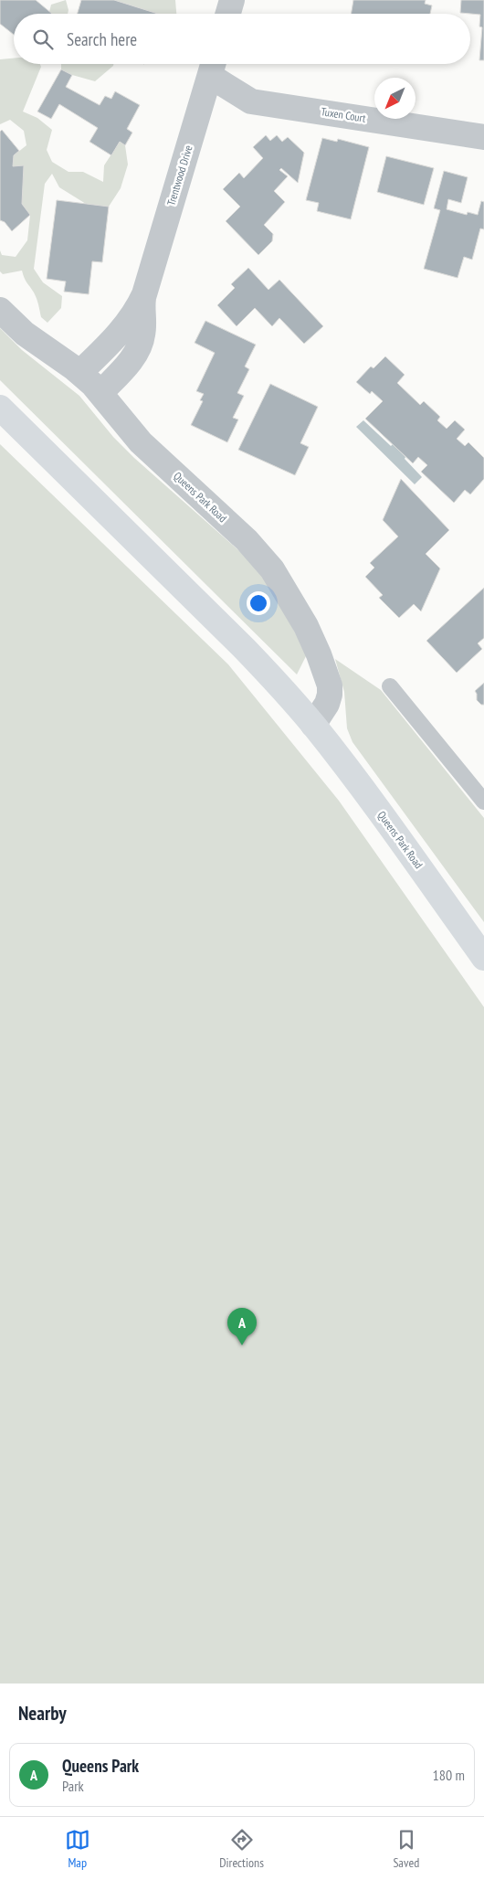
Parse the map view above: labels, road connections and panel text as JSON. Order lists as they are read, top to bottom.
{
  "streets": {
    "main road": ["Queens Park Road"],
    "street": ["Tuxen Court", "Trentwood Drive"]
  },
  "crossings": [
    ["Tuxen Court", "Trentwood Drive"],
    ["Trentwood Drive", "Queens Park Road"]
  ],
  "north": "bottom left",
  "page": {
    "search": "Search here",
    "pins": "A",
    "heading": "Nearby",
    "list": [
      {
        "mark": "A",
        "name": "Queens Park",
        "note": "Park",
        "value": "180 m"
      }
    ],
    "nav": ["Map", "Directions", "Saved"]
  }
}
